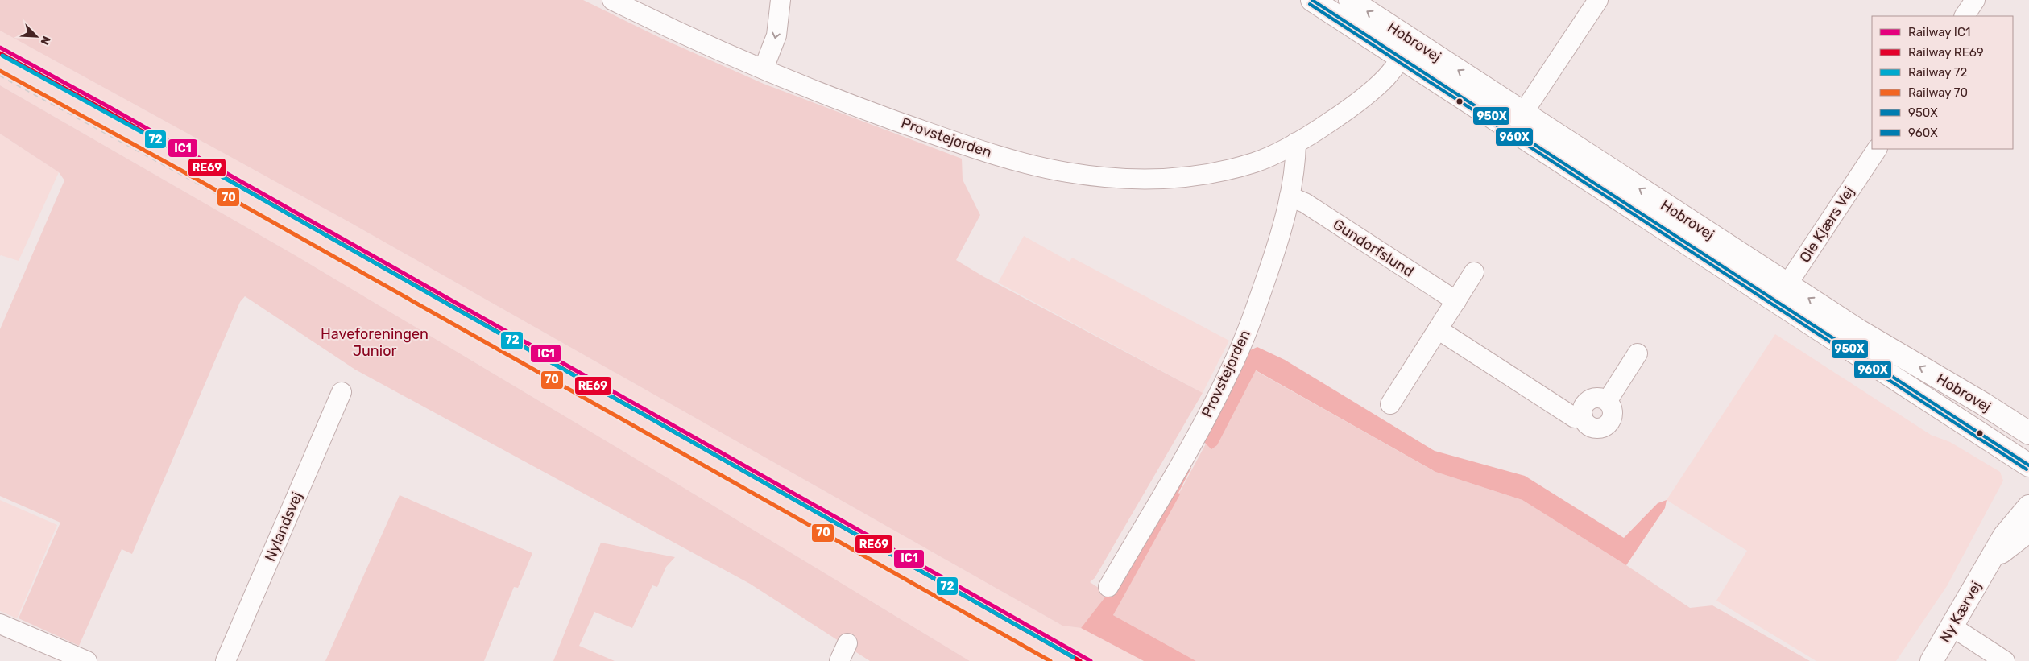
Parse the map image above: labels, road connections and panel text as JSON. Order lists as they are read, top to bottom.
{
  "streets": {
    "main road": ["Hobrovej", "Ny Kærvej"],
    "street": [
      "Provstejorden",
      "Ole Kjærs Vej",
      "Gundorfslund",
      "Nylandsvej"
    ]
  },
  "crossings": [
    ["Hobrovej", "Provstejorden"],
    ["Hobrovej", "Ole Kjærs Vej"],
    ["Provstejorden", "Gundorfslund"]
  ],
  "parks": ["Haveforeningen Junior"],
  "lines": [
    "transit line 950X",
    "transit line 960X",
    "rail line IC1",
    "rail line RE69",
    "rail line 72",
    "rail line 70"
  ],
  "legend": [
    "Railway IC1",
    "Railway RE69",
    "Railway 72",
    "Railway 70",
    "950X",
    "960X"
  ],
  "north": "bottom right"
}
